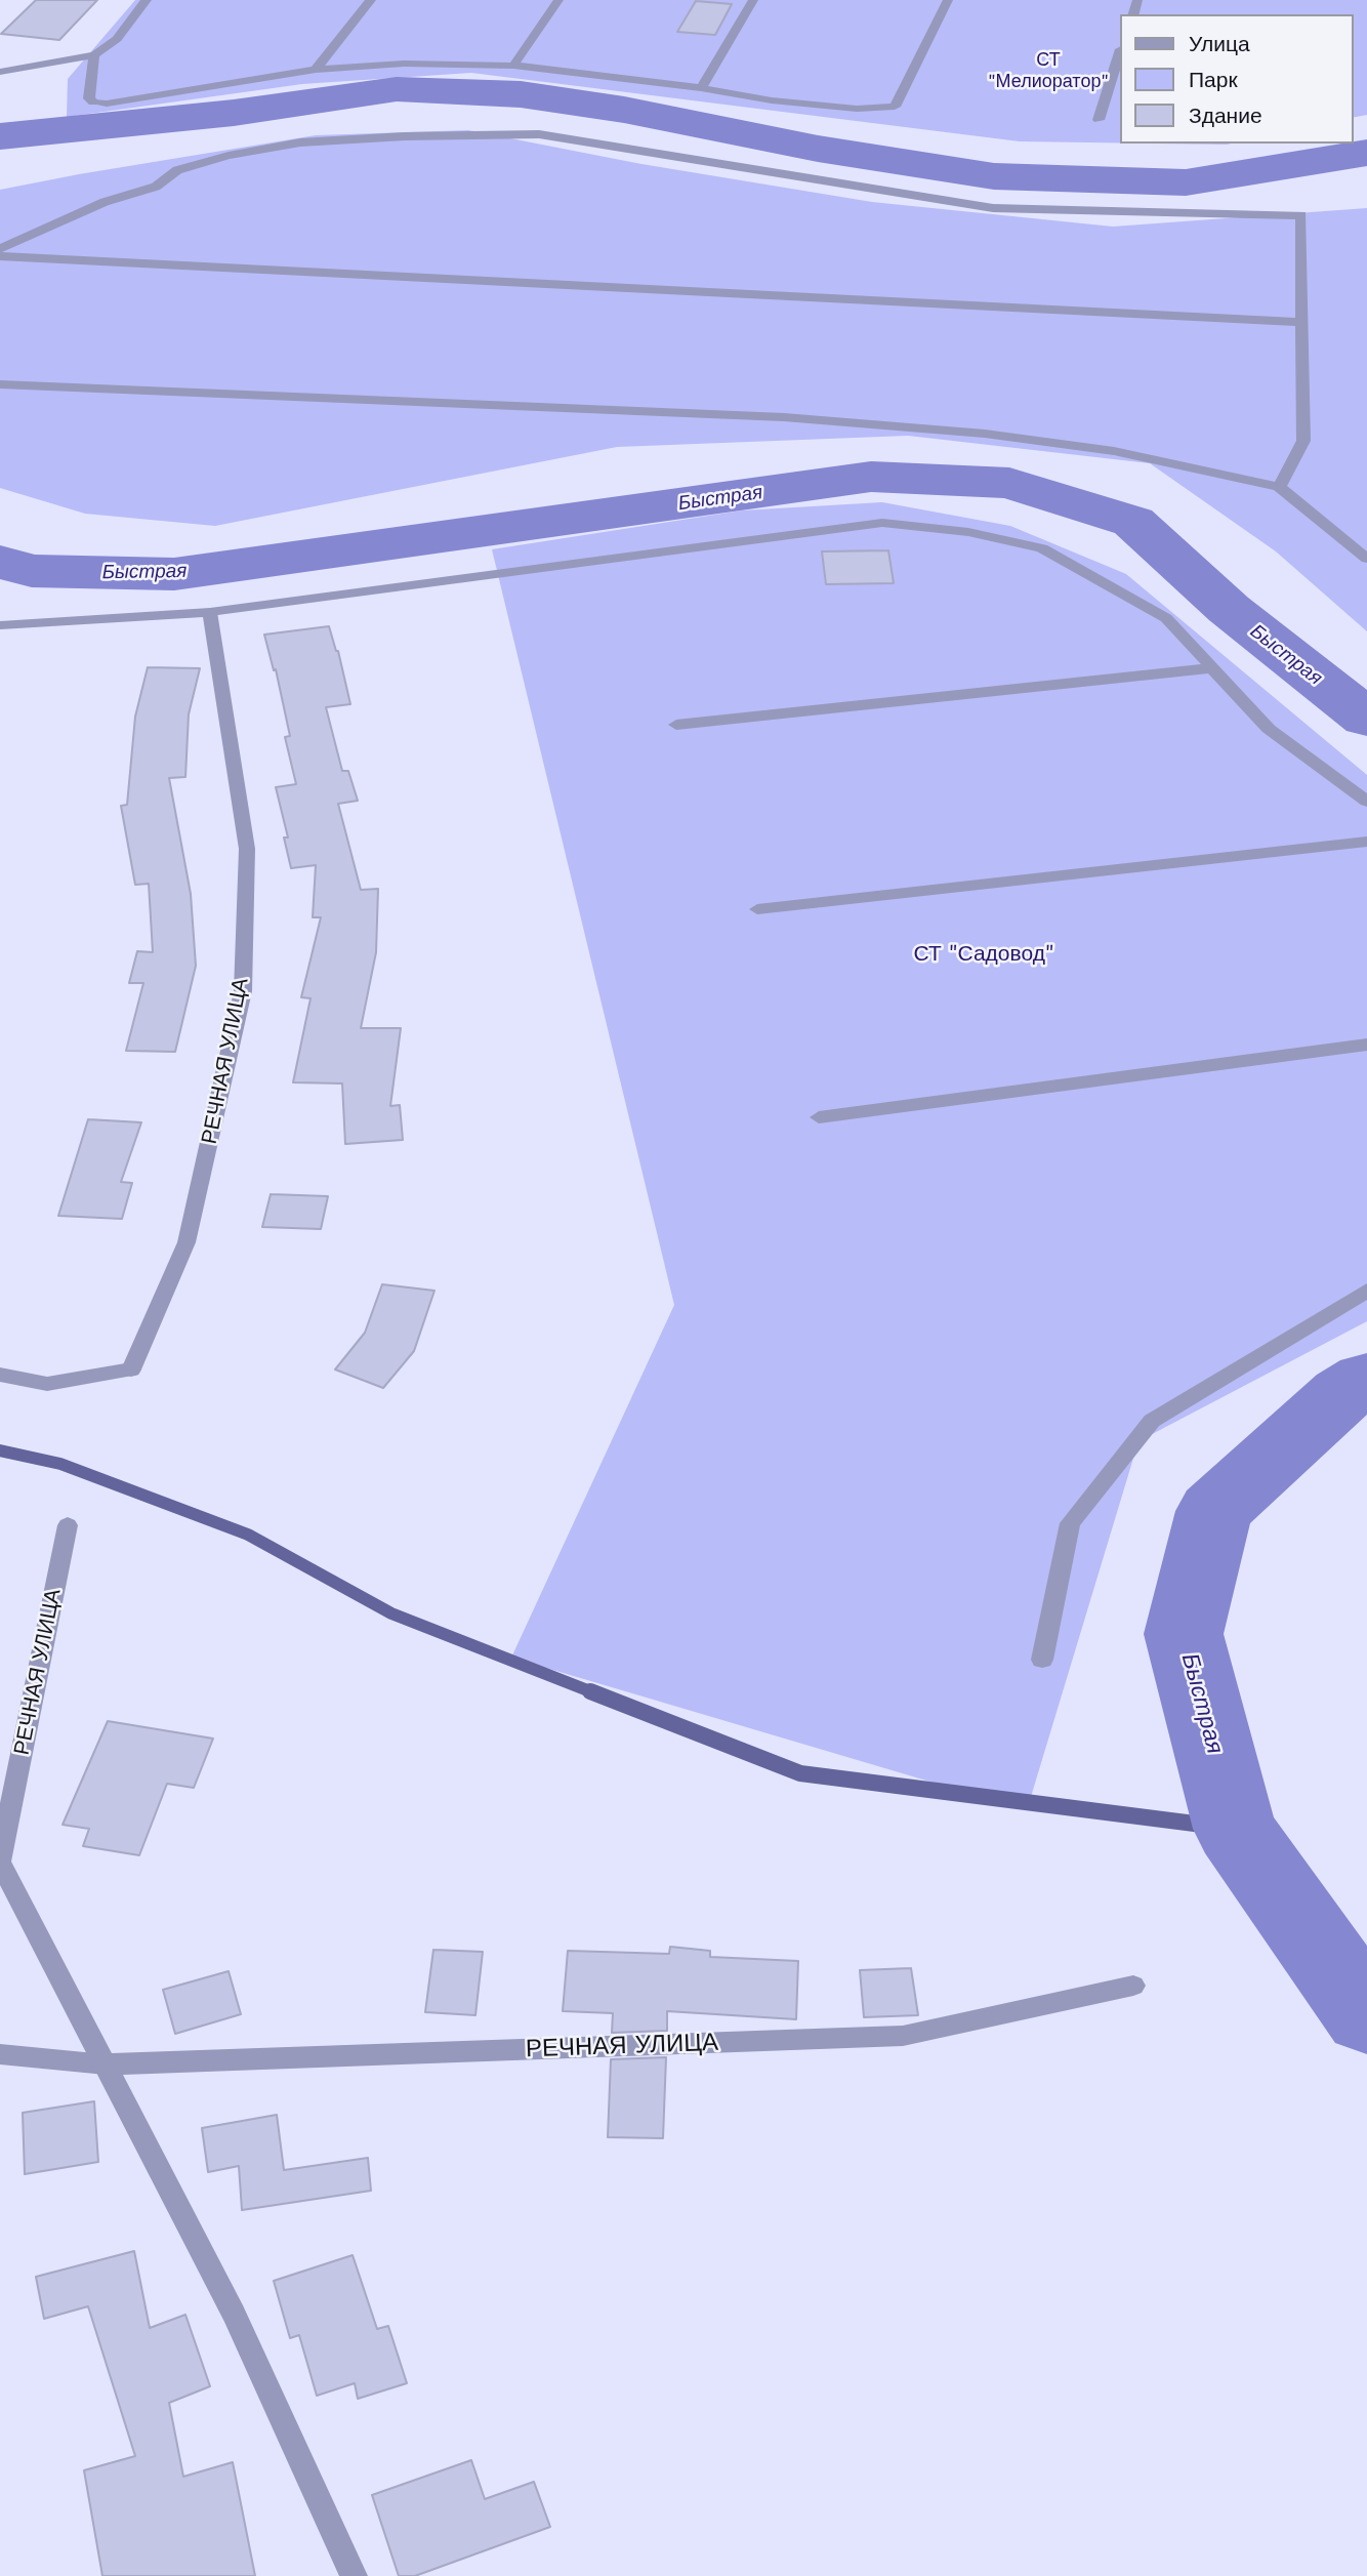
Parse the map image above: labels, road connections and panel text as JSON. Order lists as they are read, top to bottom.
{
  "streets": {
    "street": ["РЕЧНАЯ УЛИЦА"]
  },
  "water": ["Быстрая"],
  "parks": ["СТ \"Мелиоратор\"", "СТ \"Садовод\""],
  "legend": ["Улица", "Парк", "Здание"]
}
